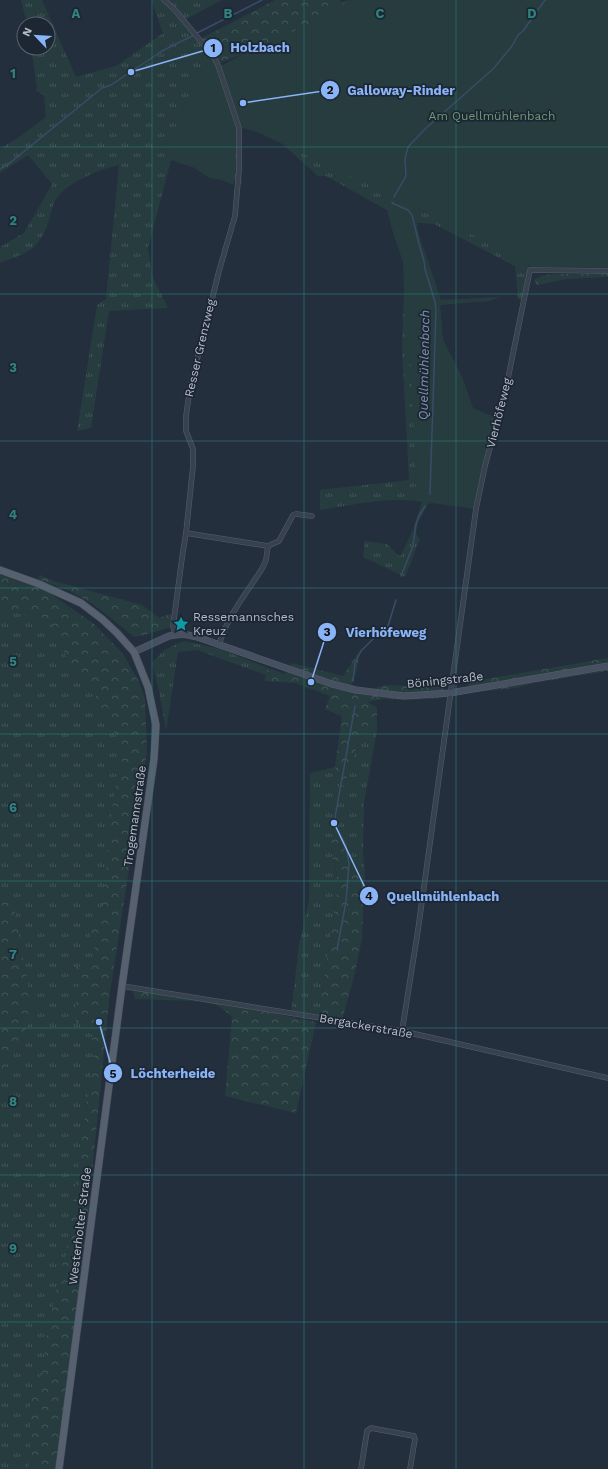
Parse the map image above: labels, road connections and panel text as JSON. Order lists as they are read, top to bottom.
{
  "streets": {
    "main road": ["Böningstraße", "Trogemannstraße", "Westerholter Straße"],
    "street": ["Resser Grenzweg", "Vierhöfeweg", "Bergackerstraße"]
  },
  "crossings": [
    ["Resser Grenzweg", "Böningstraße"],
    ["Vierhöfeweg", "Böningstraße"],
    ["Vierhöfeweg", "Bergackerstraße"],
    ["Böningstraße", "Trogemannstraße"],
    ["Trogemannstraße", "Bergackerstraße"],
    ["Trogemannstraße", "Westerholter Straße"],
    ["Bergackerstraße", "Westerholter Straße"]
  ],
  "water": ["Quellmühlenbach"],
  "parks": ["Am Quellmühlenbach"],
  "places": {
    "other": [
      "Holzbach",
      "Galloway-Rinder",
      "Vierhöfeweg",
      "Quellmühlenbach",
      "Löchterheide"
    ],
    "place": ["Ressemannsches Kreuz"]
  },
  "north": "top left",
  "grid": {
    "columns": [
      "A",
      "B",
      "C",
      "D"
    ],
    "rows": [
      "1",
      "2",
      "3",
      "4",
      "5",
      "6",
      "7",
      "8",
      "9"
    ]
  }
}
